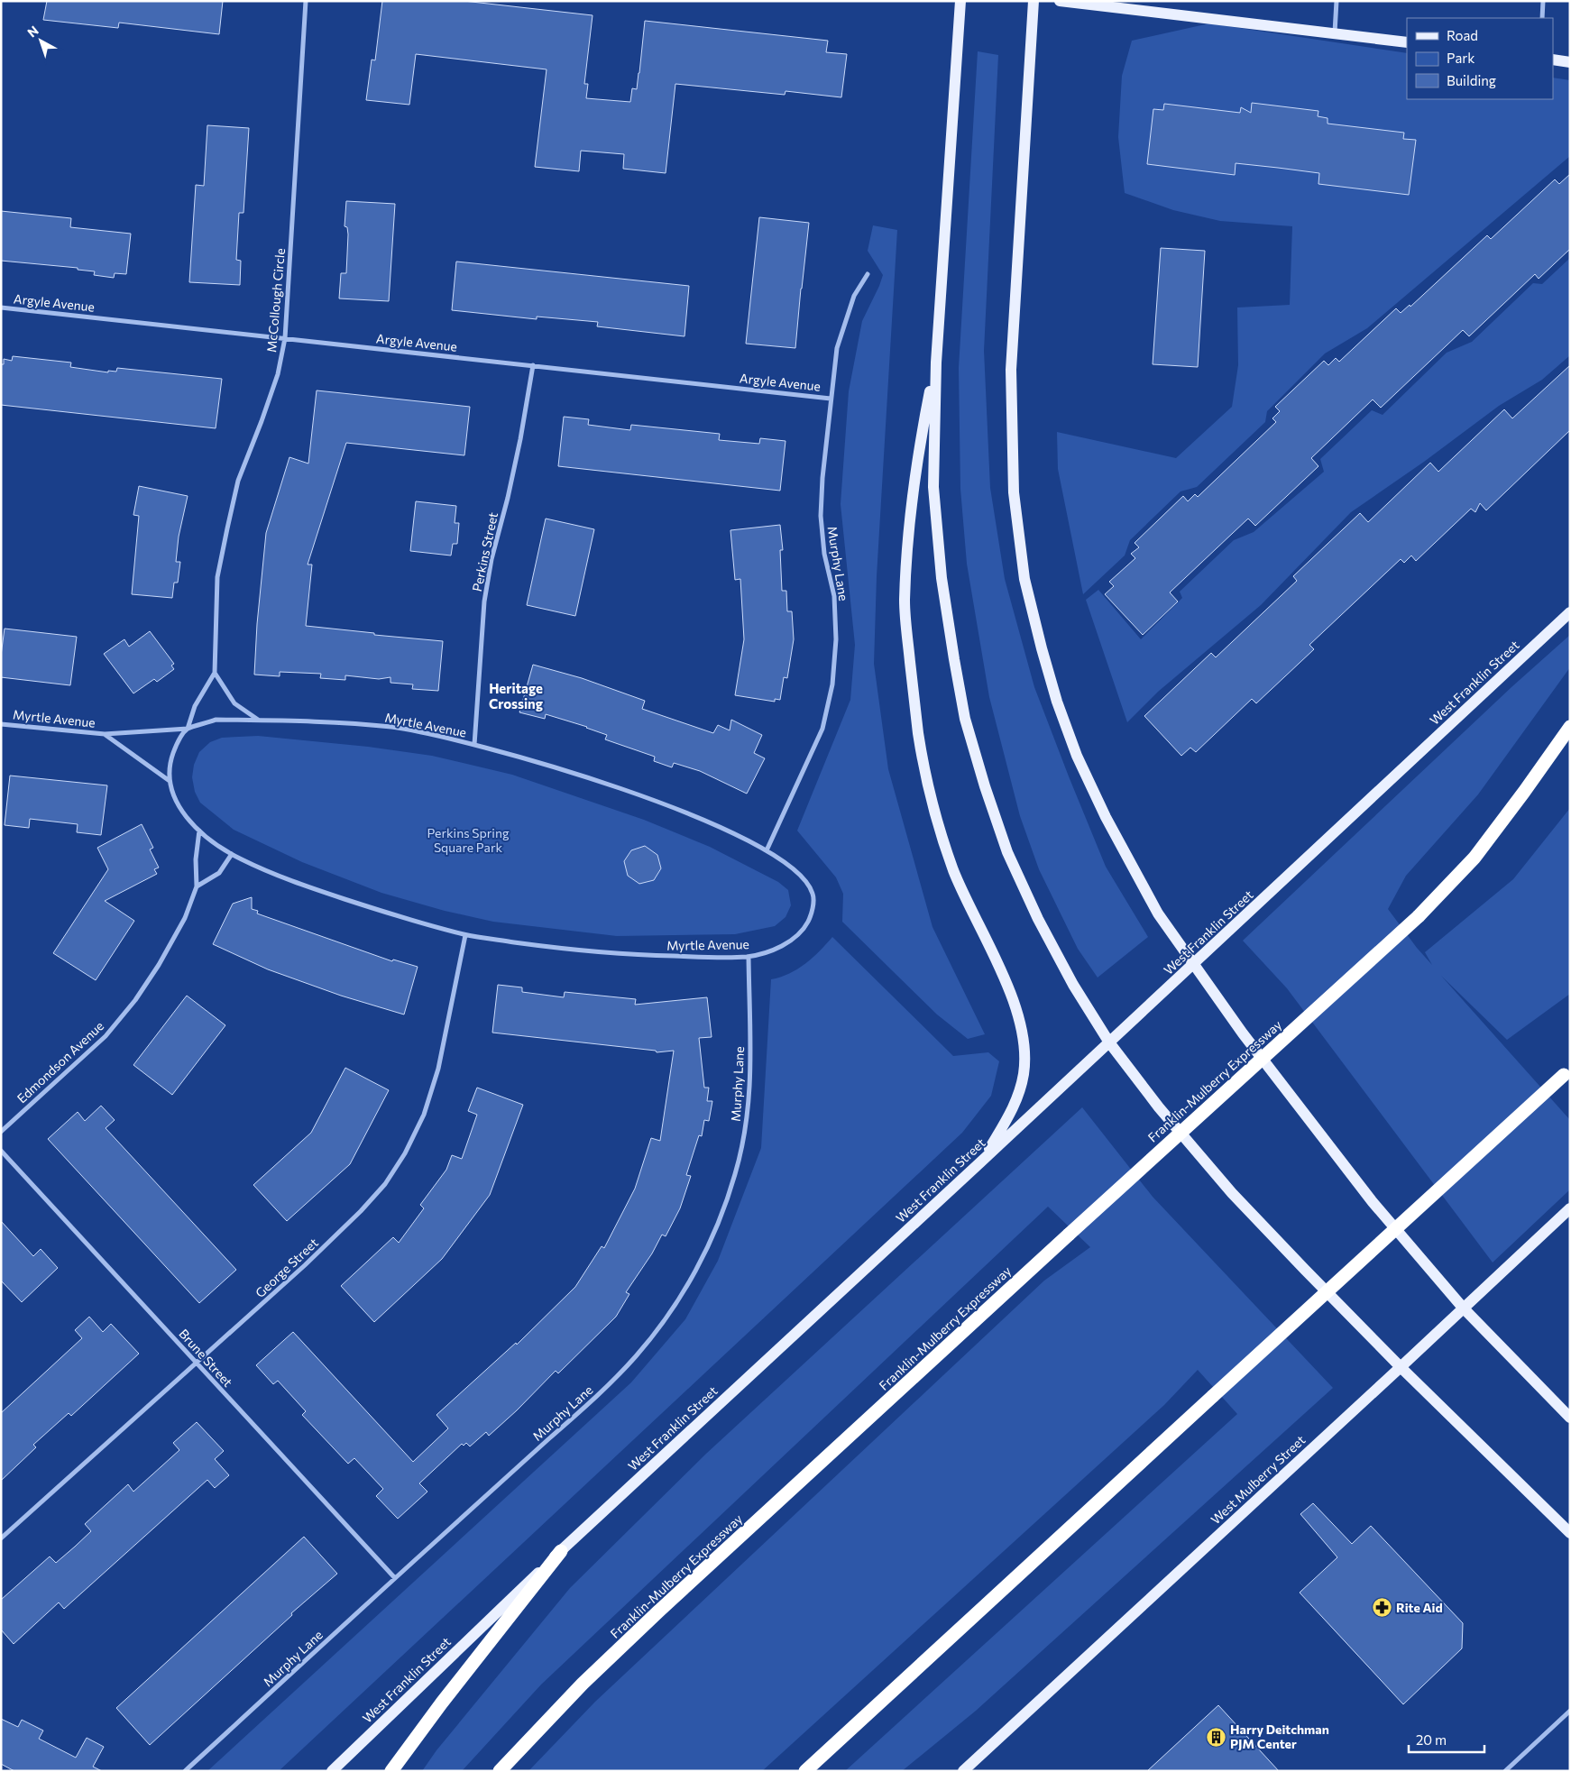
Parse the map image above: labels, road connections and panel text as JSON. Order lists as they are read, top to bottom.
{
  "streets": {
    "highway": ["Franklin-Mulberry Expressway"],
    "main road": ["West Franklin Street", "West Mulberry Street"],
    "street": [
      "McCollough Circle",
      "Argyle Avenue",
      "Perkins Street",
      "Murphy Lane",
      "Myrtle Avenue",
      "Edmondson Avenue",
      "George Street",
      "Brune Street"
    ]
  },
  "crossings": [
    ["McCollough Circle", "Argyle Avenue"],
    ["McCollough Circle", "Myrtle Avenue"],
    ["Argyle Avenue", "Perkins Street"],
    ["Argyle Avenue", "Murphy Lane"],
    ["Perkins Street", "Myrtle Avenue"],
    ["Murphy Lane", "Myrtle Avenue"],
    ["Murphy Lane", "Brune Street"],
    ["Myrtle Avenue", "George Street"],
    ["George Street", "Brune Street"]
  ],
  "districts": ["Heritage Crossing"],
  "parks": ["Perkins Spring Square Park"],
  "places": {
    "pharmacy": ["Rite Aid"],
    "building": ["Harry Deitchman PJM Center"]
  },
  "legend": ["Road", "Park", "Building"],
  "scale_bar": "20 m",
  "north": "top left"
}
